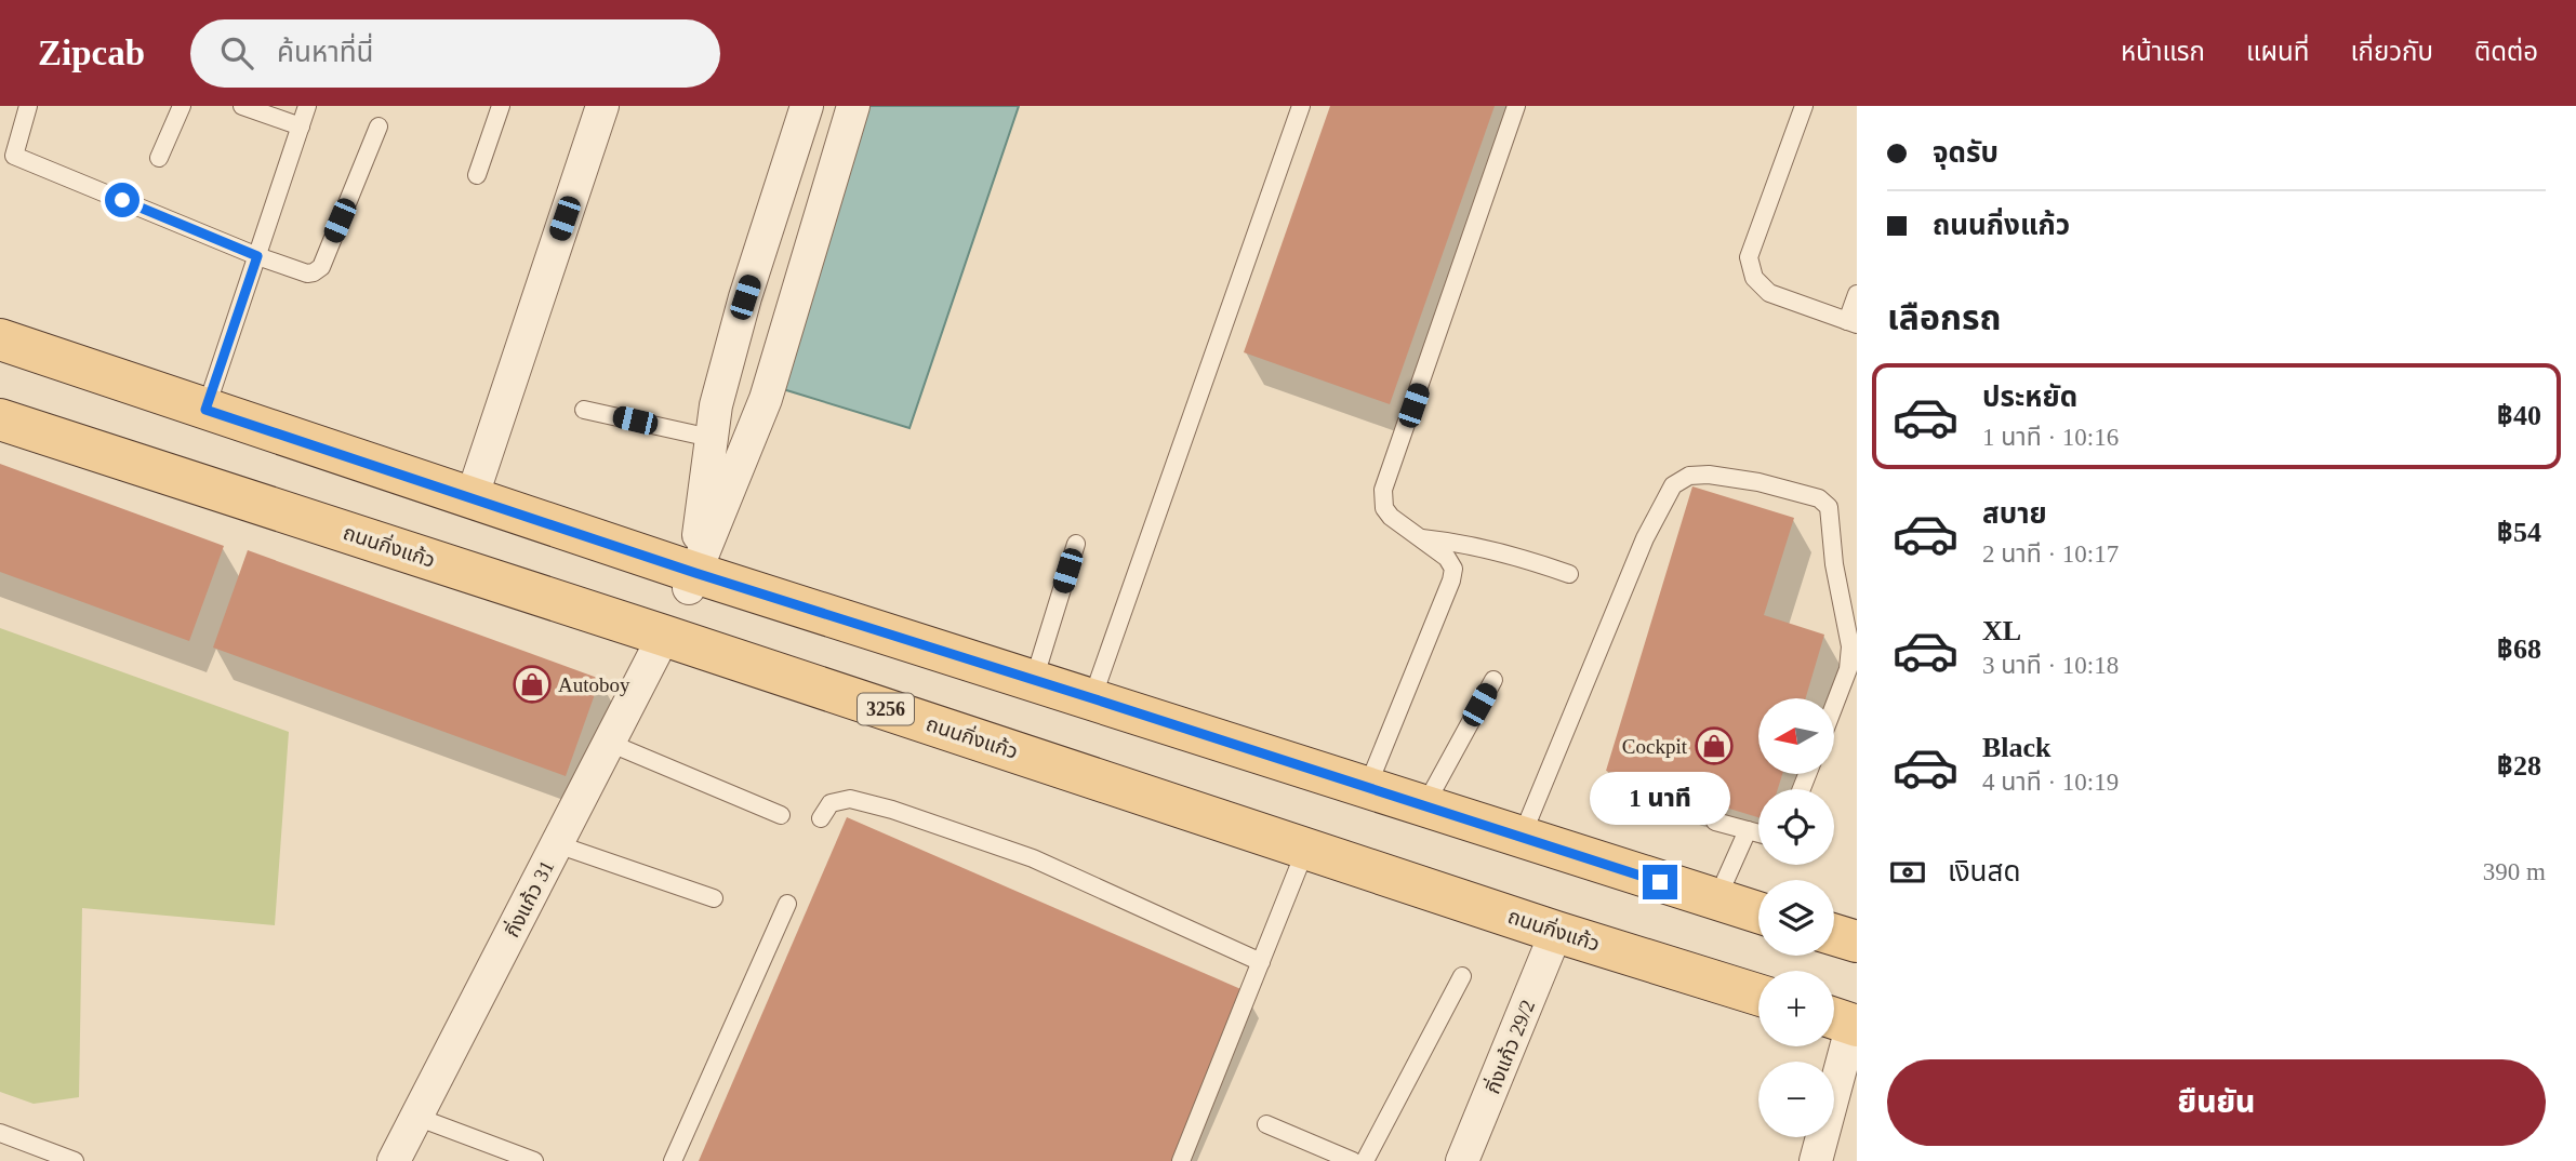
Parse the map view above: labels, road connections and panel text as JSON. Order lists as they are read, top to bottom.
{
  "streets": {
    "main road": ["ถนนกิ่งแก้ว", "3256"],
    "street": ["กิ่งแก้ว 31", "กิ่งแก้ว 29/2"]
  },
  "crossings": [
    ["ถนนกิ่งแก้ว", "กิ่งแก้ว 31"],
    ["ถนนกิ่งแก้ว", "กิ่งแก้ว 29/2"]
  ],
  "places": {
    "shop": ["Autoboy", "Cockpit"]
  },
  "north": "left",
  "page": {
    "header": "Zipcab",
    "search": "ค้นหาที่นี่",
    "nav": [
      "หน้าแรก",
      "แผนที่",
      "เกี่ยวกับ",
      "ติดต่อ"
    ],
    "banner": ["จุดรับ", "ถนนกิ่งแก้ว"],
    "heading": "เลือกรถ",
    "list": [
      {
        "name": "ประหยัด",
        "note": "1 นาที · 10:16",
        "value": "฿40"
      },
      {
        "name": "สบาย",
        "note": "2 นาที · 10:17",
        "value": "฿54"
      },
      {
        "name": "XL",
        "note": "3 นาที · 10:18",
        "value": "฿68"
      },
      {
        "name": "Black",
        "note": "4 นาที · 10:19",
        "value": "฿28"
      }
    ],
    "map_buttons": ["+", "−"],
    "bubble": "1 นาที",
    "pay": ["เงินสด", "390 m"],
    "buttons": "ยืนยัน"
  }
}
